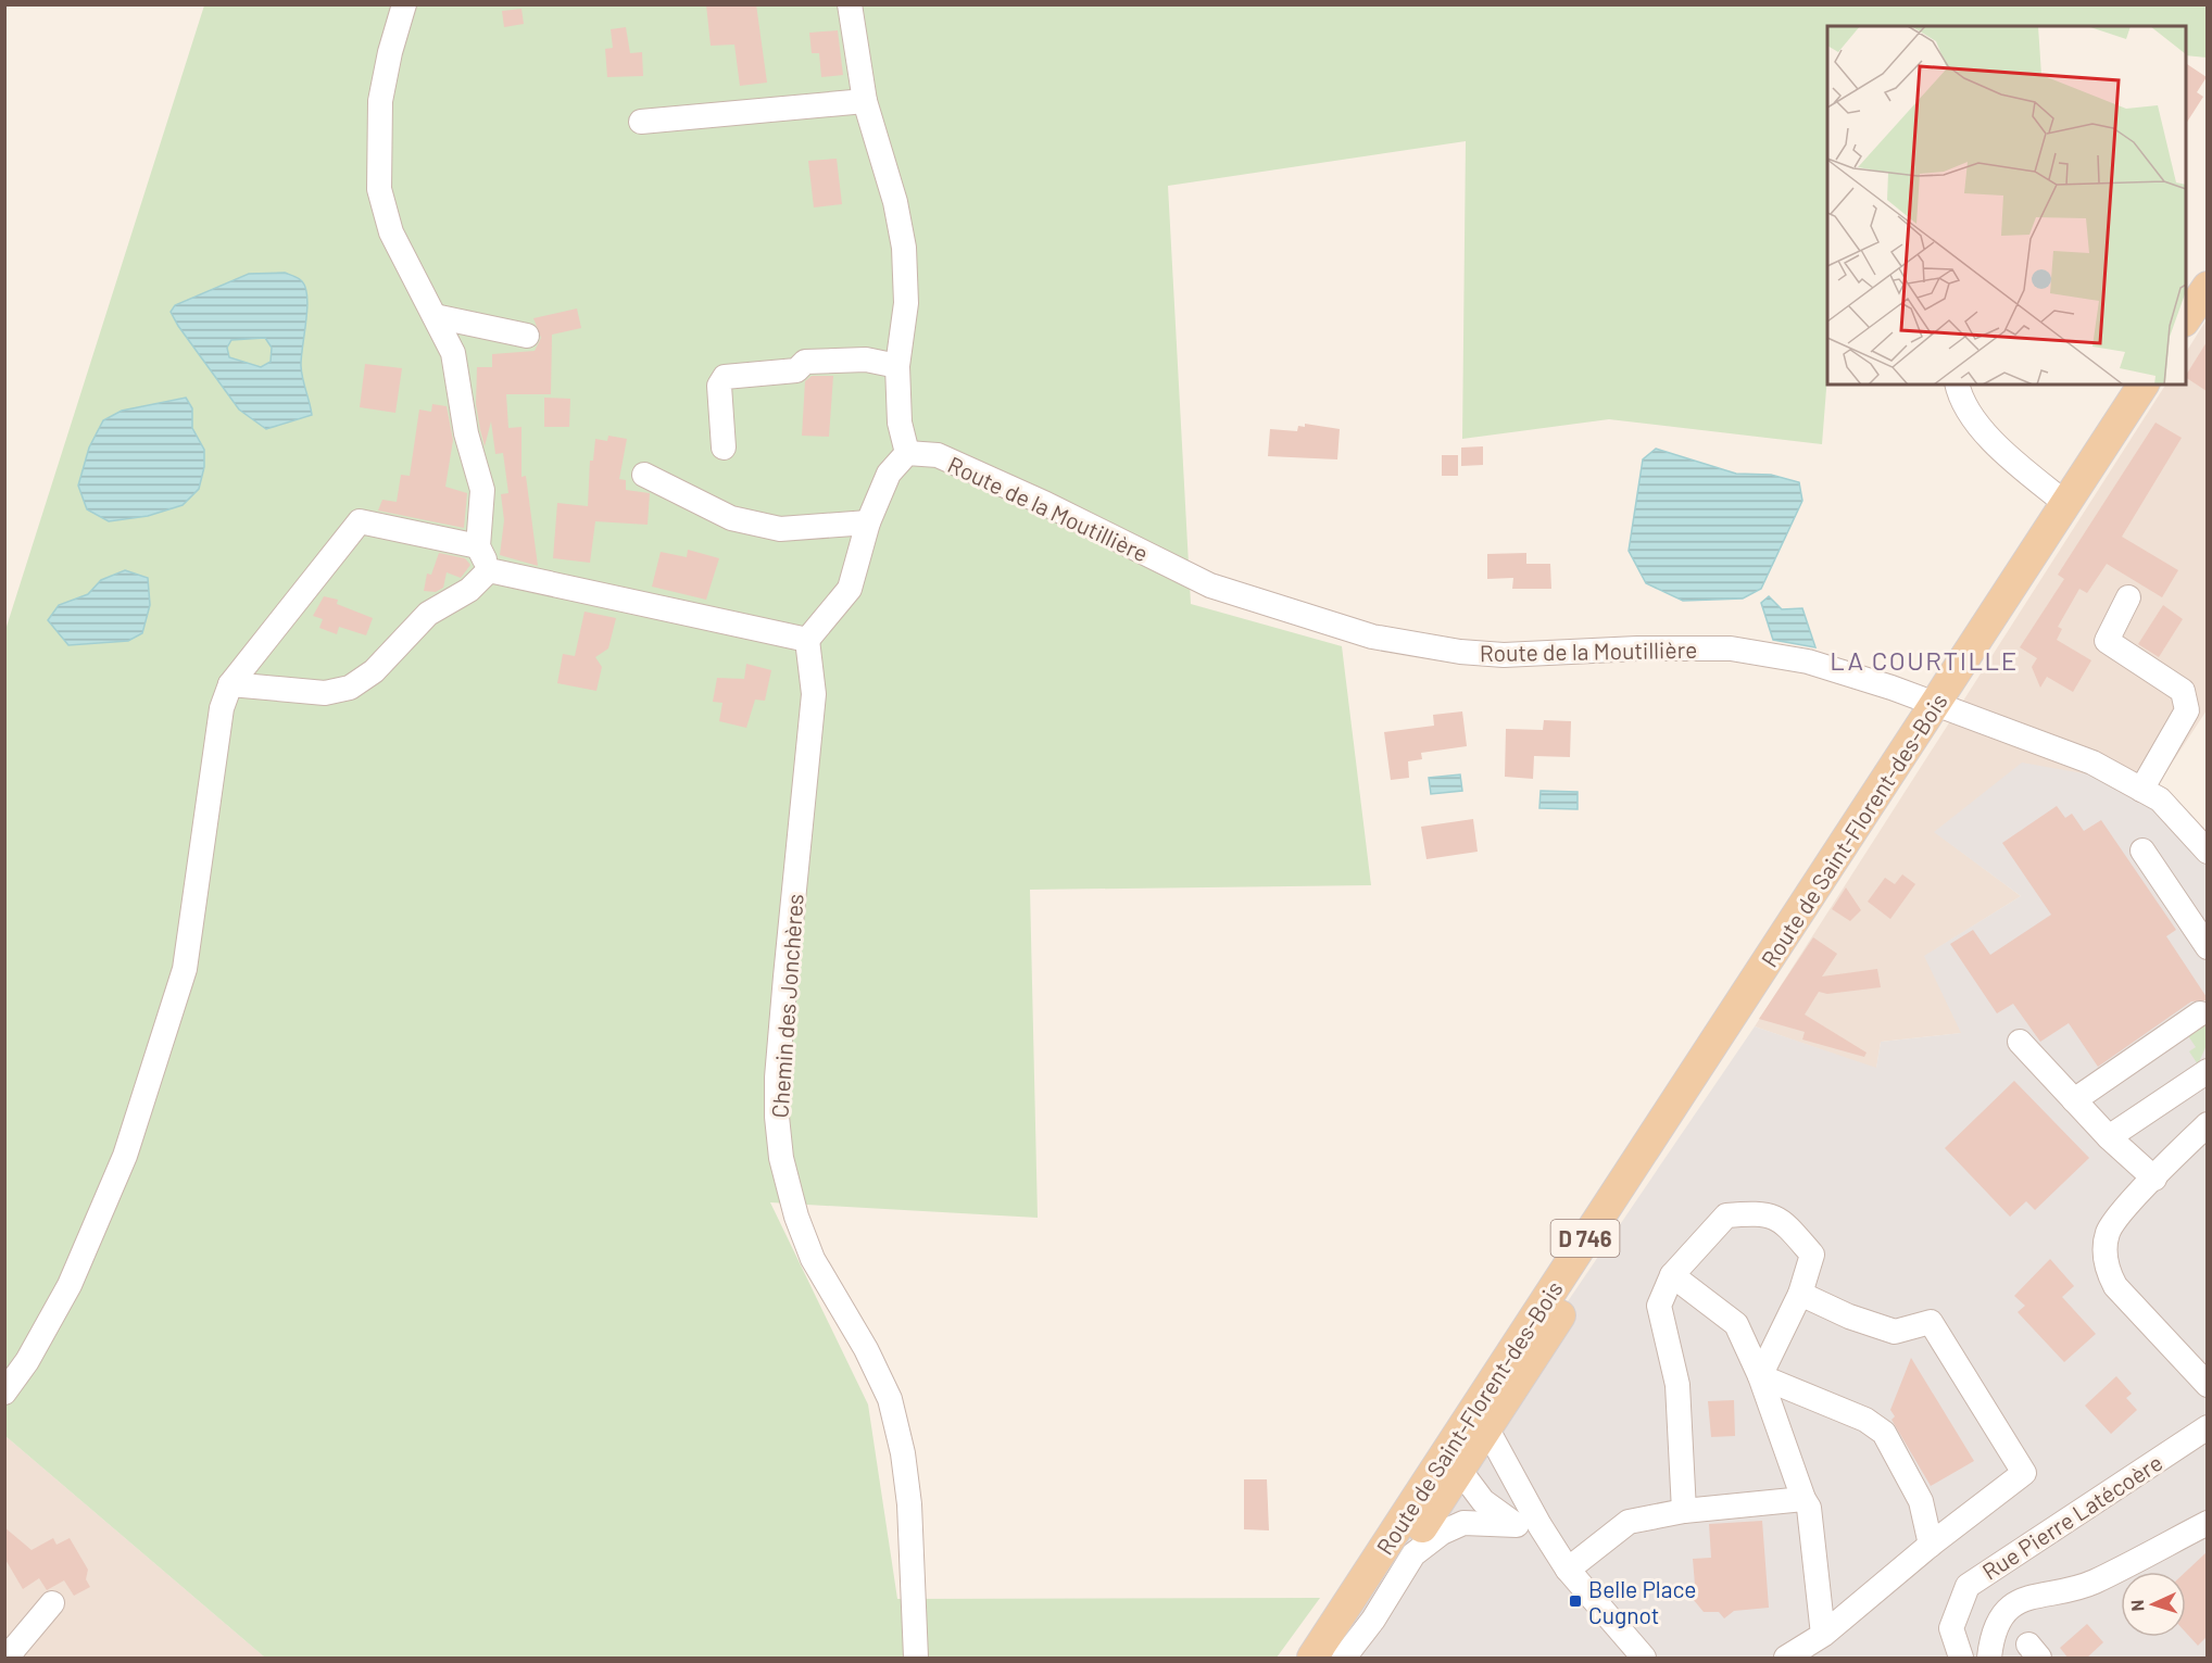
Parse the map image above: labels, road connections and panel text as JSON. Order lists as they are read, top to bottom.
{
  "streets": {
    "main road": ["Route de Saint-Florent-des-Bois", "D 746"],
    "street": ["Route de la Moutillière", "Chemin des Jonchères", "Rue Pierre Latécoère"]
  },
  "crossings": [
    ["Route de la Moutillière", "Route de Saint-Florent-des-Bois"]
  ],
  "districts": ["LA COURTILLE"],
  "places": {
    "transit": ["Belle Place Cugnot"]
  },
  "north": "left"
}
